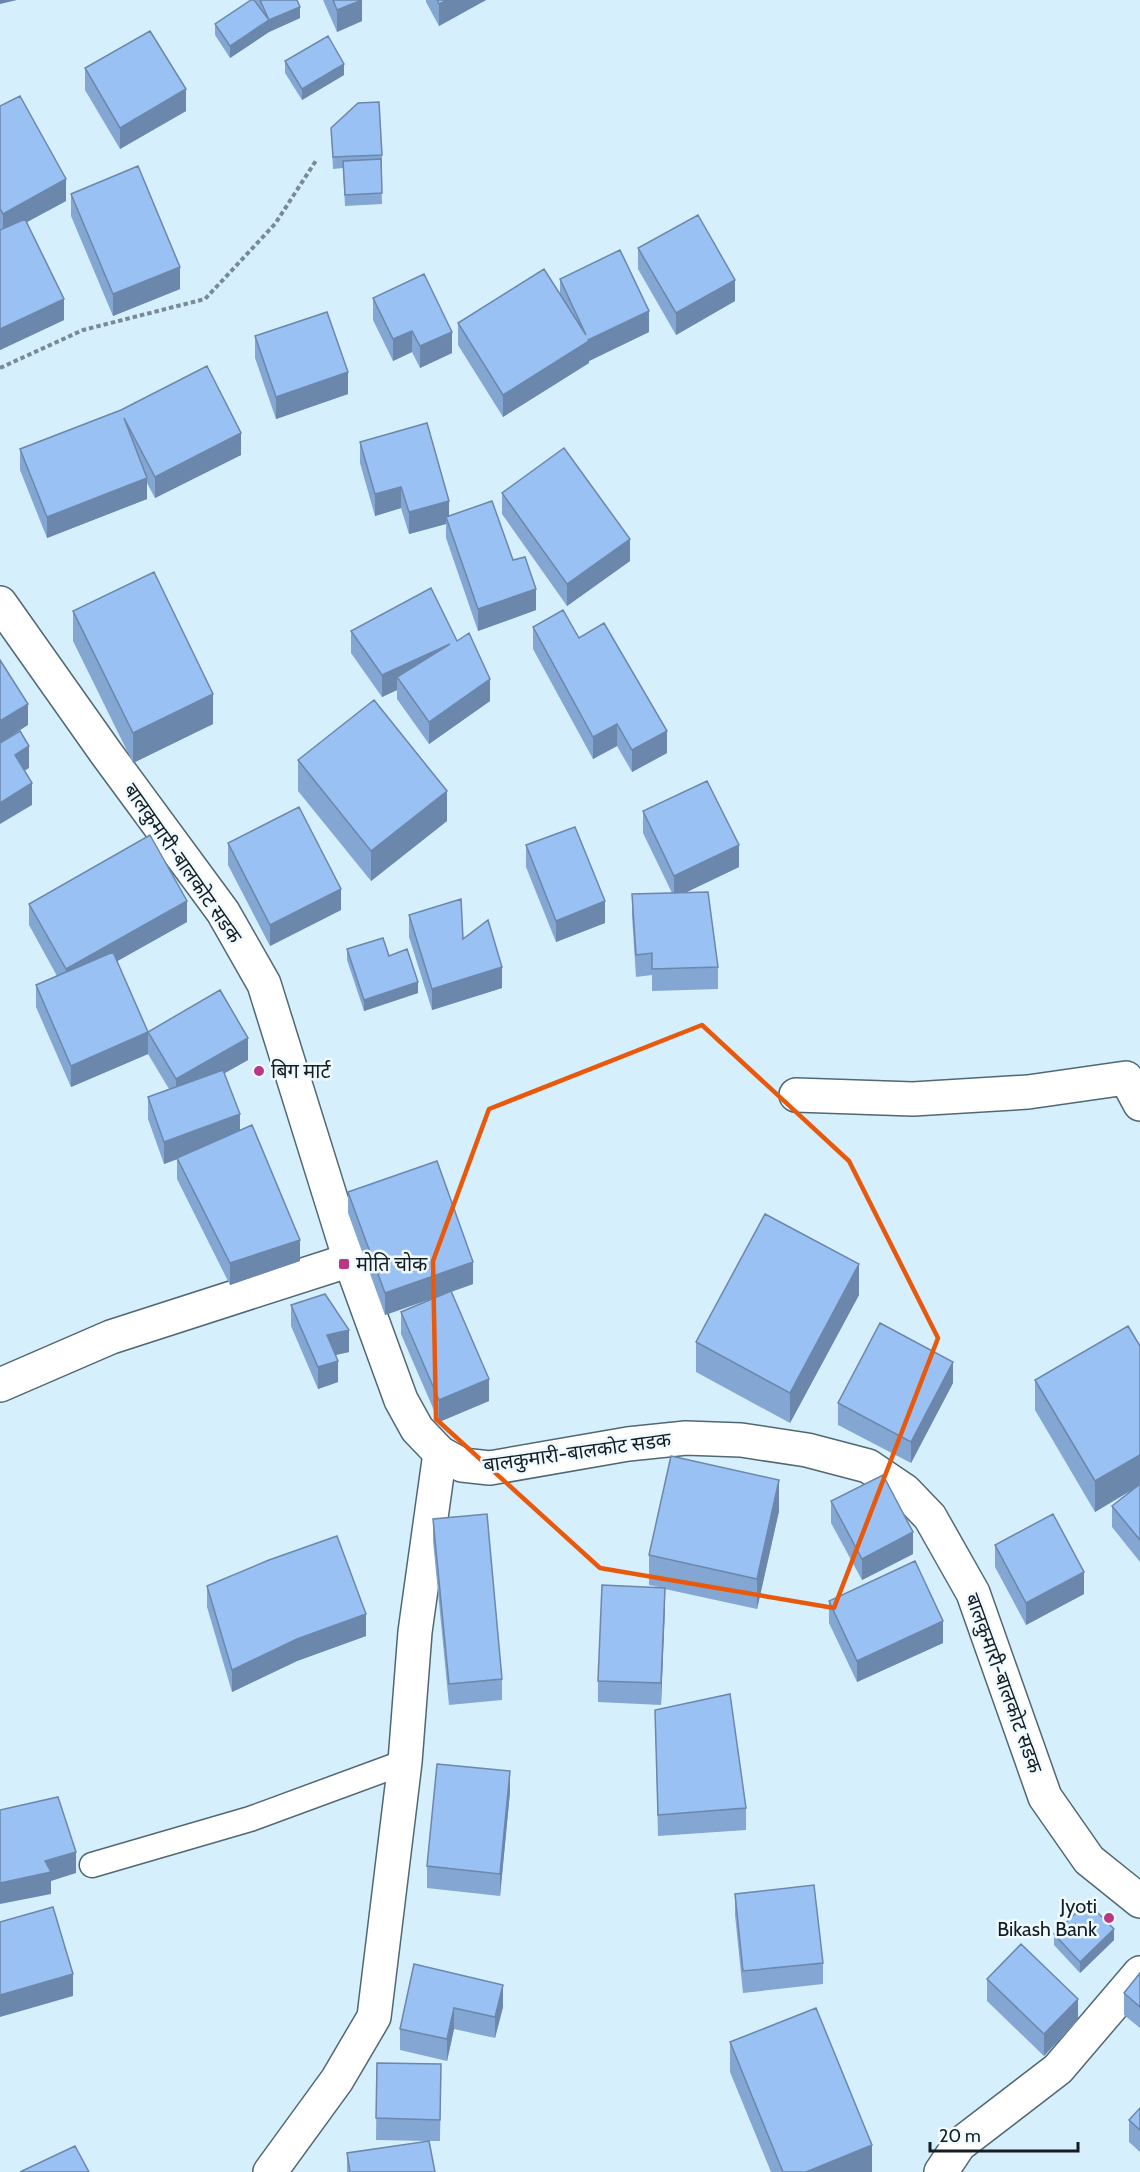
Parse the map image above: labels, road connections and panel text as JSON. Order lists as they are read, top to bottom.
{
  "streets": {
    "street": ["बालकुमारी-बालकोट सडक"]
  },
  "places": {
    "other": ["बिग मार्ट", "Jyoti Bikash Bank"],
    "transit": ["मोति चोक"]
  },
  "scale_bar": "20 m"
}
